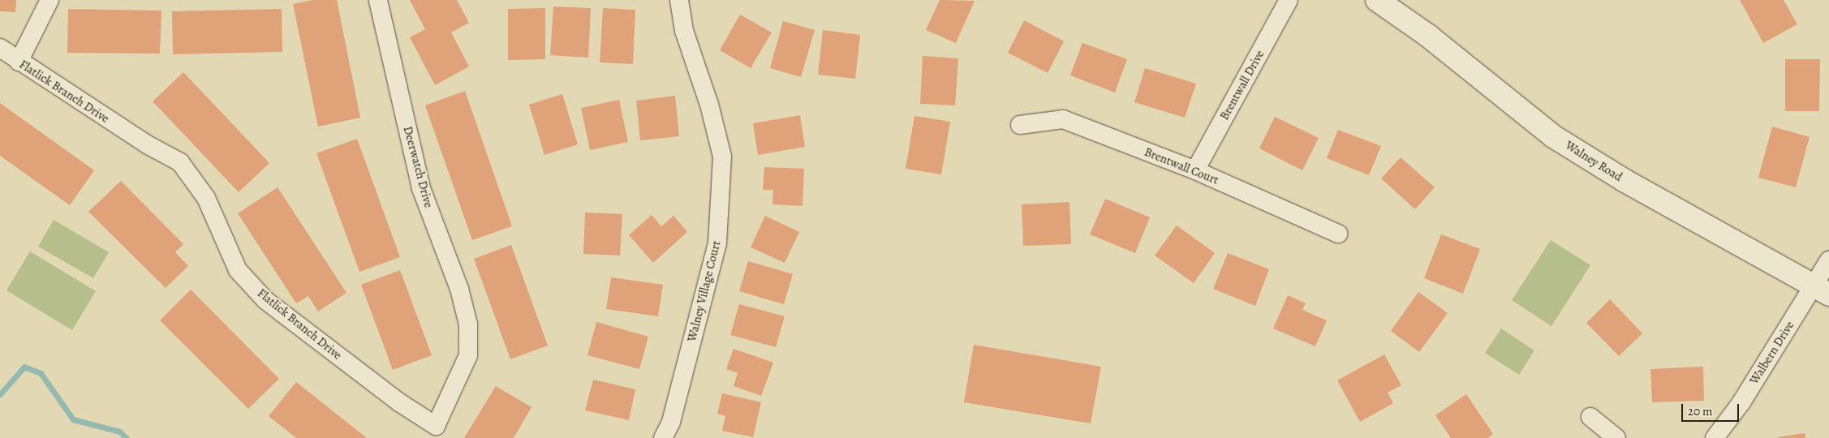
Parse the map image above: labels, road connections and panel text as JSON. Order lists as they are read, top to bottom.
{
  "streets": {
    "main road": ["Walney Road"],
    "street": [
      "Brentwall Drive",
      "Flatlick Branch Drive",
      "Brentwall Court",
      "Deerwatch Drive",
      "Walney Village Court",
      "Walbern Drive"
    ]
  },
  "crossings": [
    ["Brentwall Drive", "Brentwall Court"],
    ["Flatlick Branch Drive", "Deerwatch Drive"],
    ["Walney Road", "Walbern Drive"]
  ],
  "scale_bar": "20 m"
}
